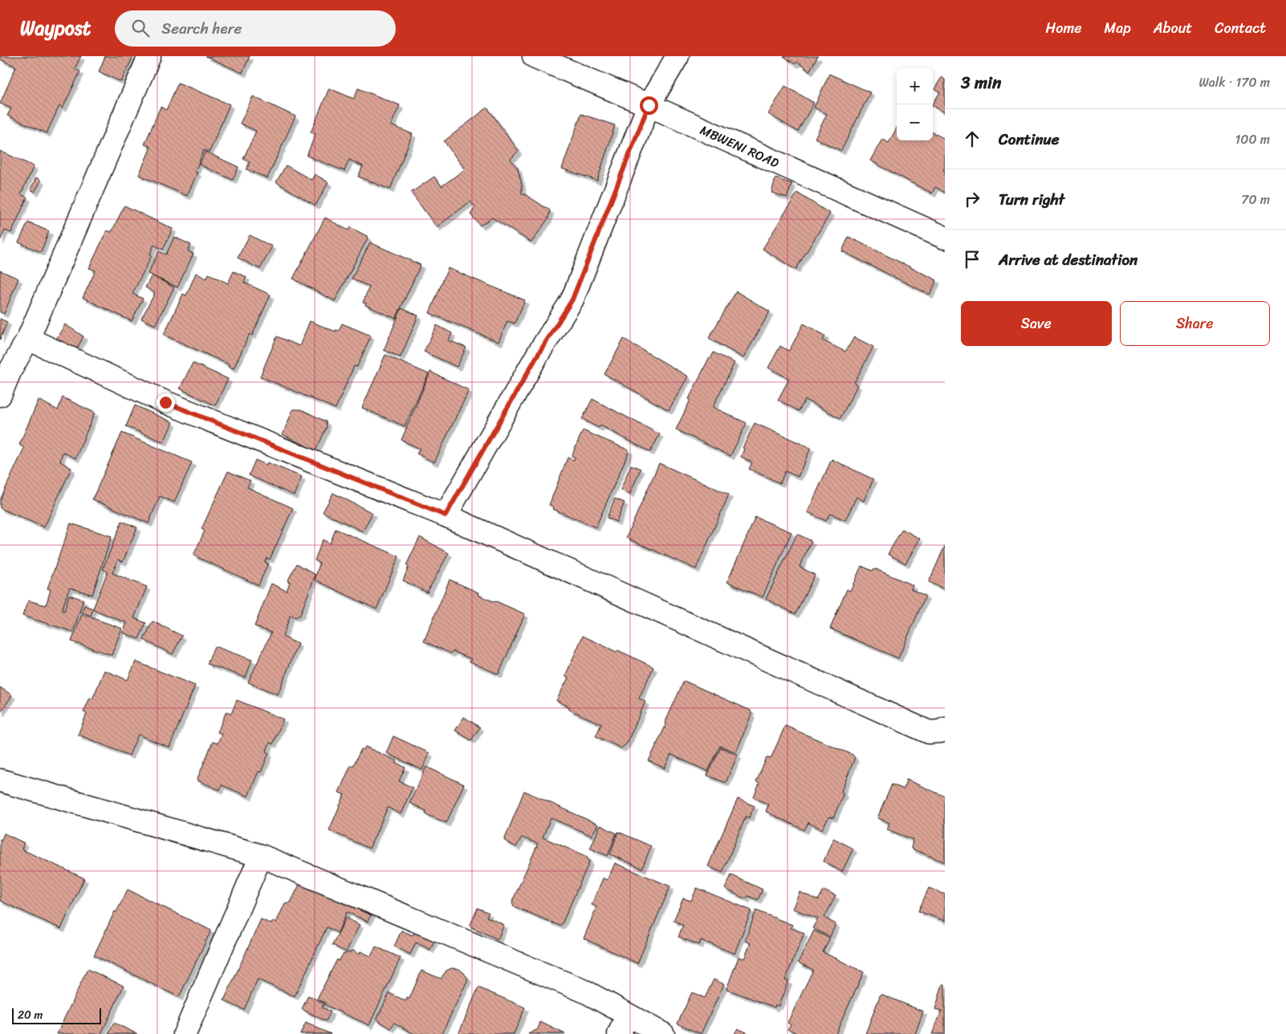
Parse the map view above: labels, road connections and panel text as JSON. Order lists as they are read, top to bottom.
{
  "streets": {
    "street": ["MBWENI ROAD"]
  },
  "scale_bar": "20 m",
  "page": {
    "header": "Waypost",
    "search": "Search here",
    "nav": [
      "Home",
      "Map",
      "About",
      "Contact"
    ],
    "heading": ["3 min", "Walk · 170 m"],
    "map_buttons": ["+", "−"],
    "list": [
      ["Continue", "100 m"],
      ["Turn right", "70 m"],
      "Arrive at destination"
    ],
    "buttons": ["Save", "Share"],
    "scale": "20 m"
  }
}
